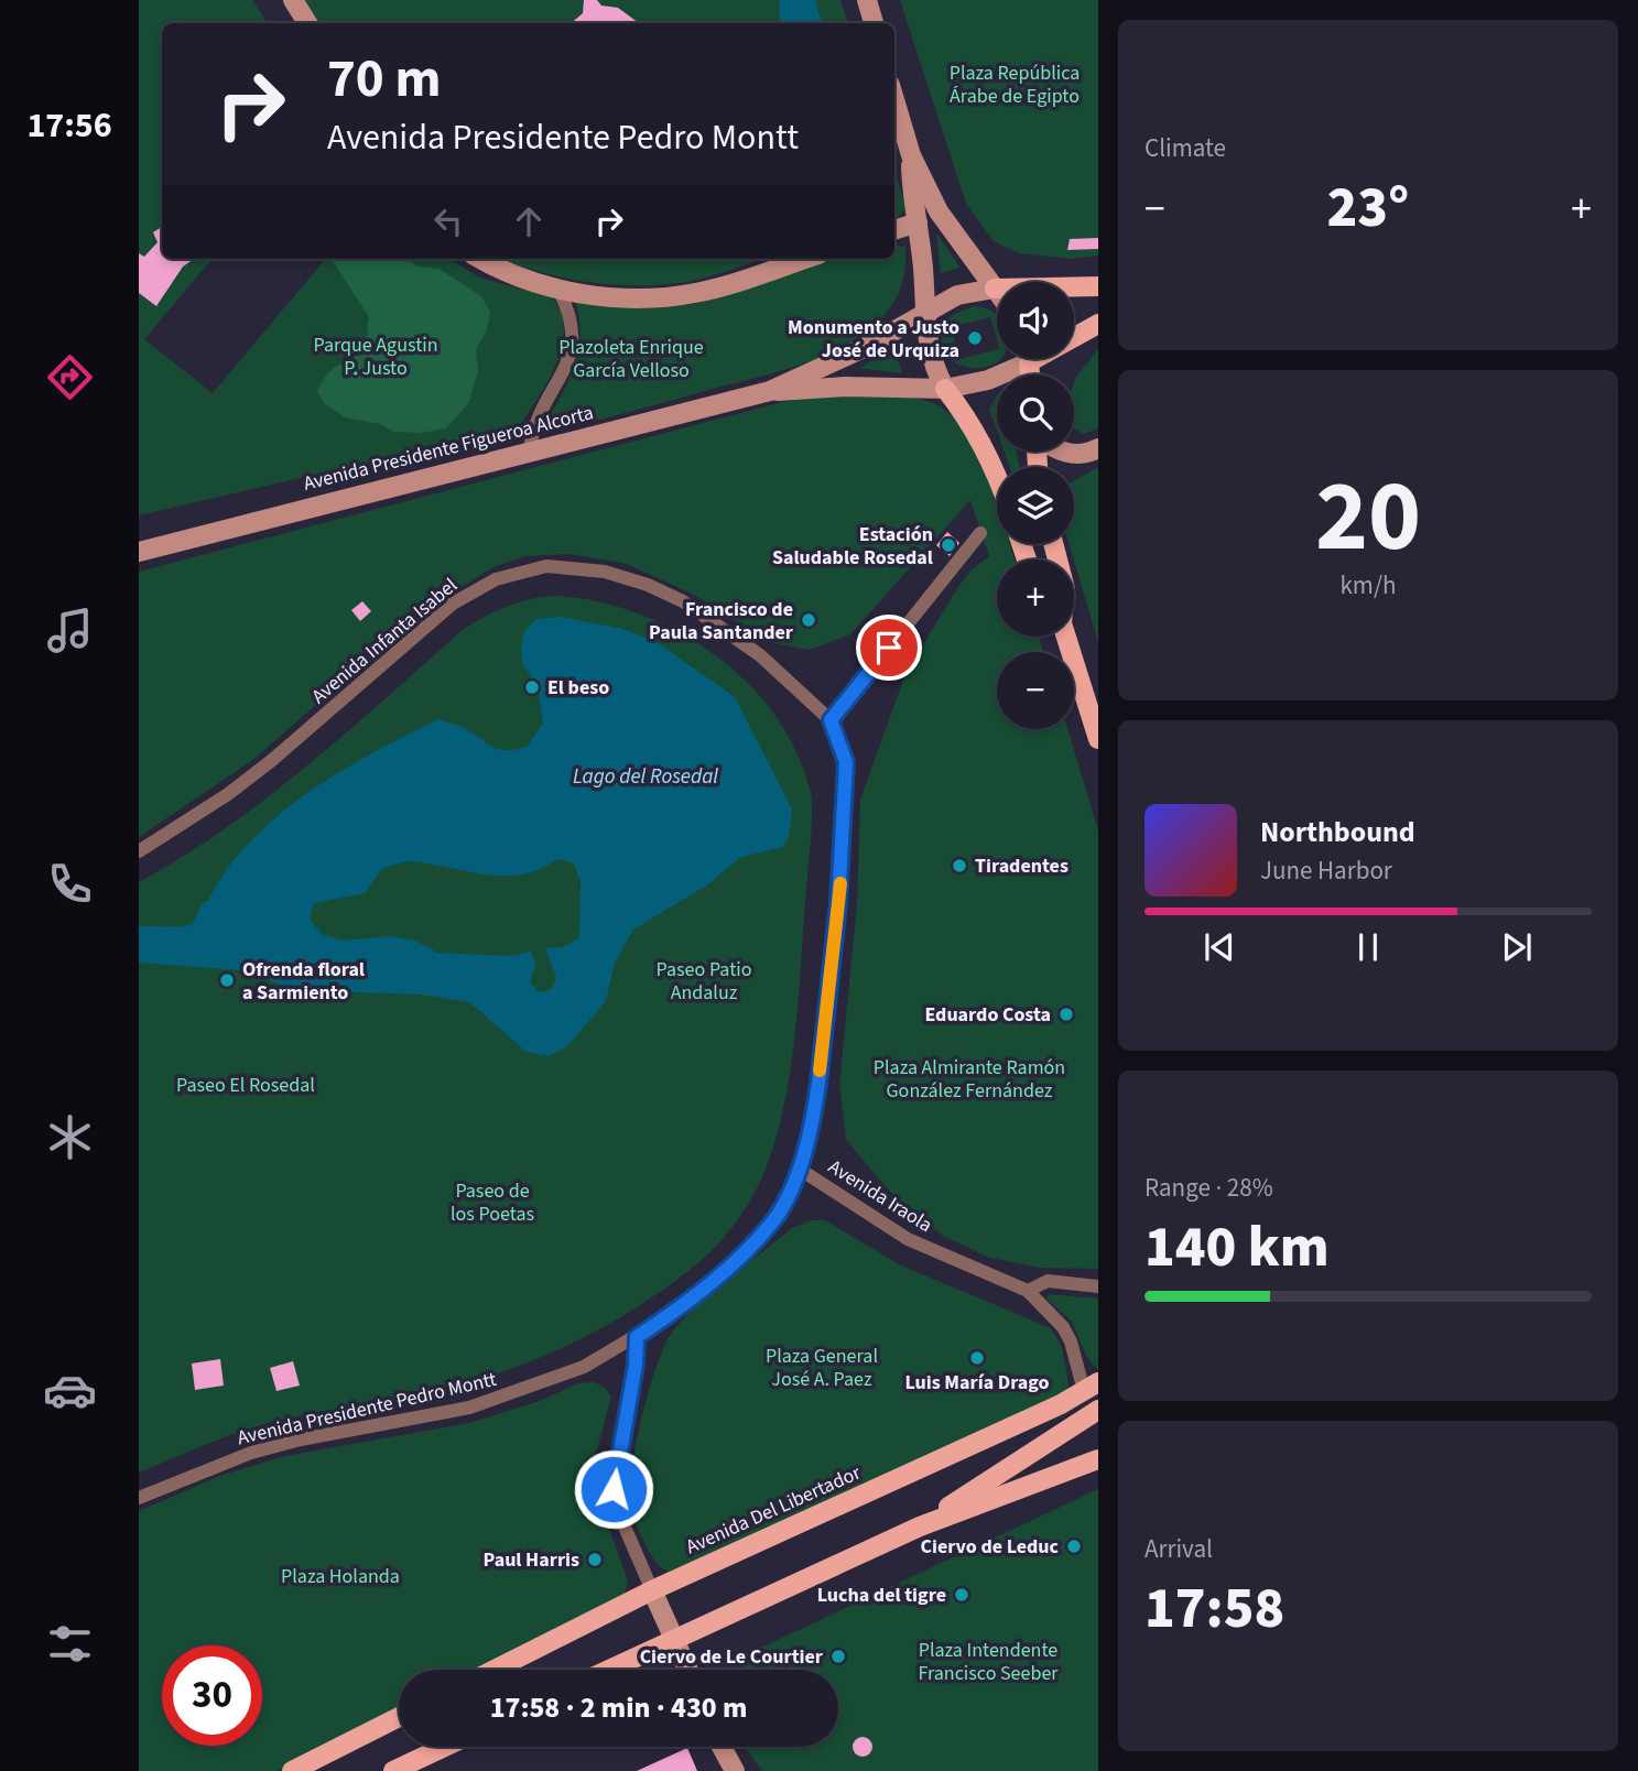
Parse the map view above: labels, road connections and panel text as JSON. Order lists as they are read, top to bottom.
{
  "streets": {
    "main road": ["Avenida Presidente Figueroa Alcorta", "Avenida Del Libertador"],
    "street": ["Avenida Infanta Isabel", "Avenida Iraola", "Avenida Presidente Pedro Montt"]
  },
  "crossings": [
    ["Avenida Infanta Isabel", "Avenida Iraola"],
    ["Avenida Iraola", "Avenida Presidente Pedro Montt"],
    ["Avenida Iraola", "Avenida Del Libertador"]
  ],
  "water": ["Lago del Rosedal"],
  "parks": [
    "Plaza República Árabe de Egipto",
    "Parque Agustin P. Justo",
    "Plazoleta Enrique García Velloso",
    "Paseo Patio Andaluz",
    "Plaza Almirante Ramón González Fernández",
    "Paseo El Rosedal",
    "Paseo de los Poetas",
    "Plaza General José A. Paez",
    "Plaza Holanda",
    "Plaza Intendente Francisco Seeber"
  ],
  "places": [
    "Monumento a Justo José de Urquiza",
    "Estación Saludable Rosedal",
    "Francisco de Paula Santander",
    "El beso",
    "Tiradentes",
    "Ofrenda floral a Sarmiento",
    "Eduardo Costa",
    "Luis María Drago",
    "Ciervo de Leduc",
    "Paul Harris",
    "Lucha del tigre",
    "Ciervo de Le Courtier"
  ],
  "page": {
    "tabs": "17:56",
    "tile": [
      "Climate",
      ["20", "km/h"],
      ["Range · 28%", "140 km"],
      ["Arrival", "17:58"]
    ],
    "turn": ["70 m", "Avenida Presidente Pedro Montt"],
    "heat": ["−", "23°", "+"],
    "map_buttons": ["+", "−"],
    "song": ["Northbound", "June Harbor"],
    "limit": "30",
    "trip": "17:58 · 2 min · 430 m"
  }
}
